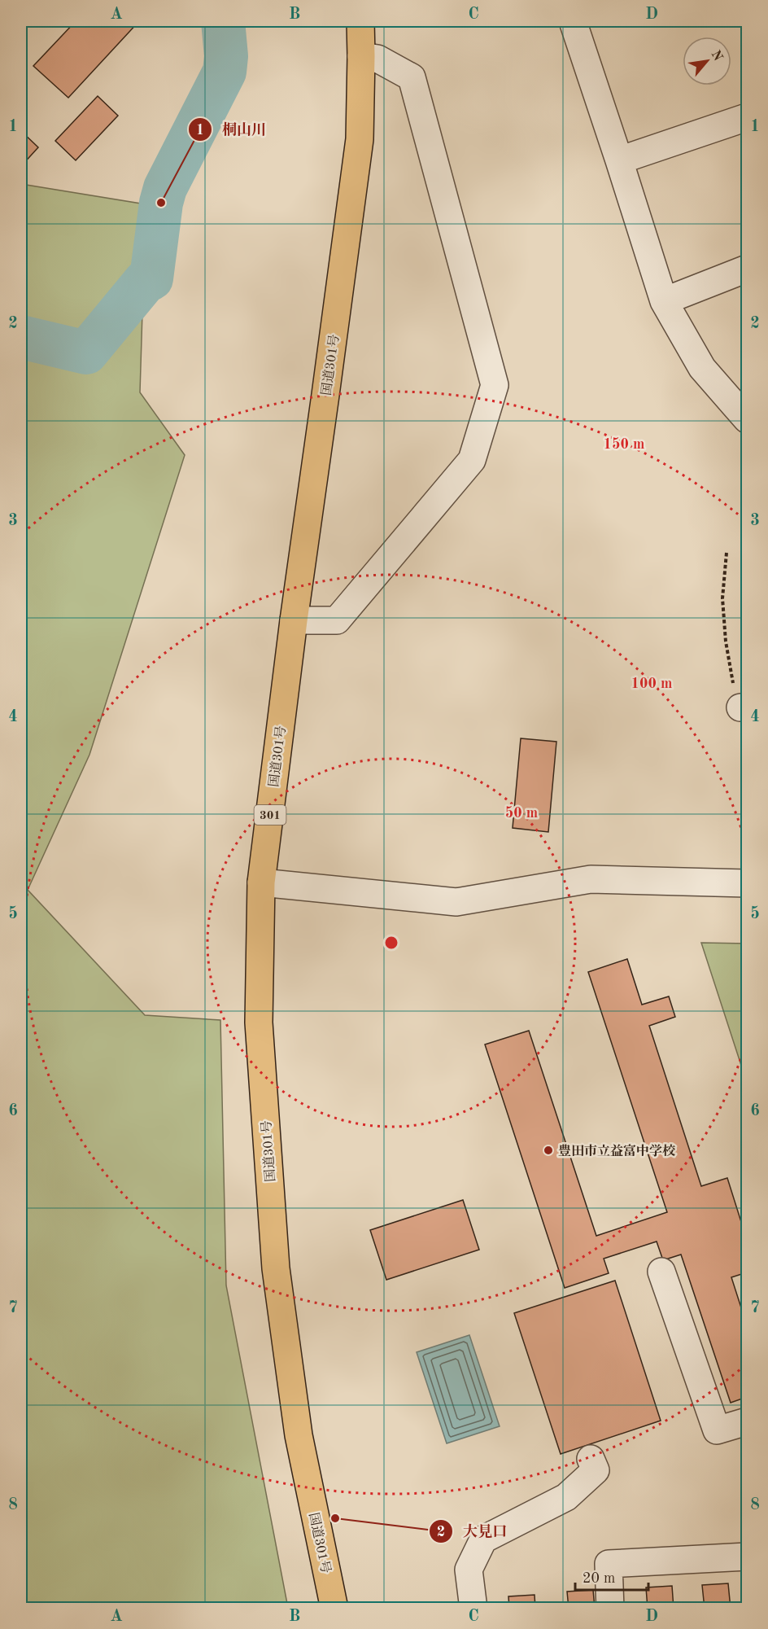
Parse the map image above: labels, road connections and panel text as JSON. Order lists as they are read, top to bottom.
{
  "streets": {
    "highway": ["国道301号", "301"]
  },
  "places": ["桐山川", "豊田市立益富中学校", "大見口"],
  "scale_bar": "20 m",
  "north": "top right",
  "grid": {
    "columns": [
      "A",
      "B",
      "C",
      "D"
    ],
    "rows": [
      "1",
      "2",
      "3",
      "4",
      "5",
      "6",
      "7",
      "8"
    ]
  },
  "rings": ["150 m", "100 m", "50 m"]
}
